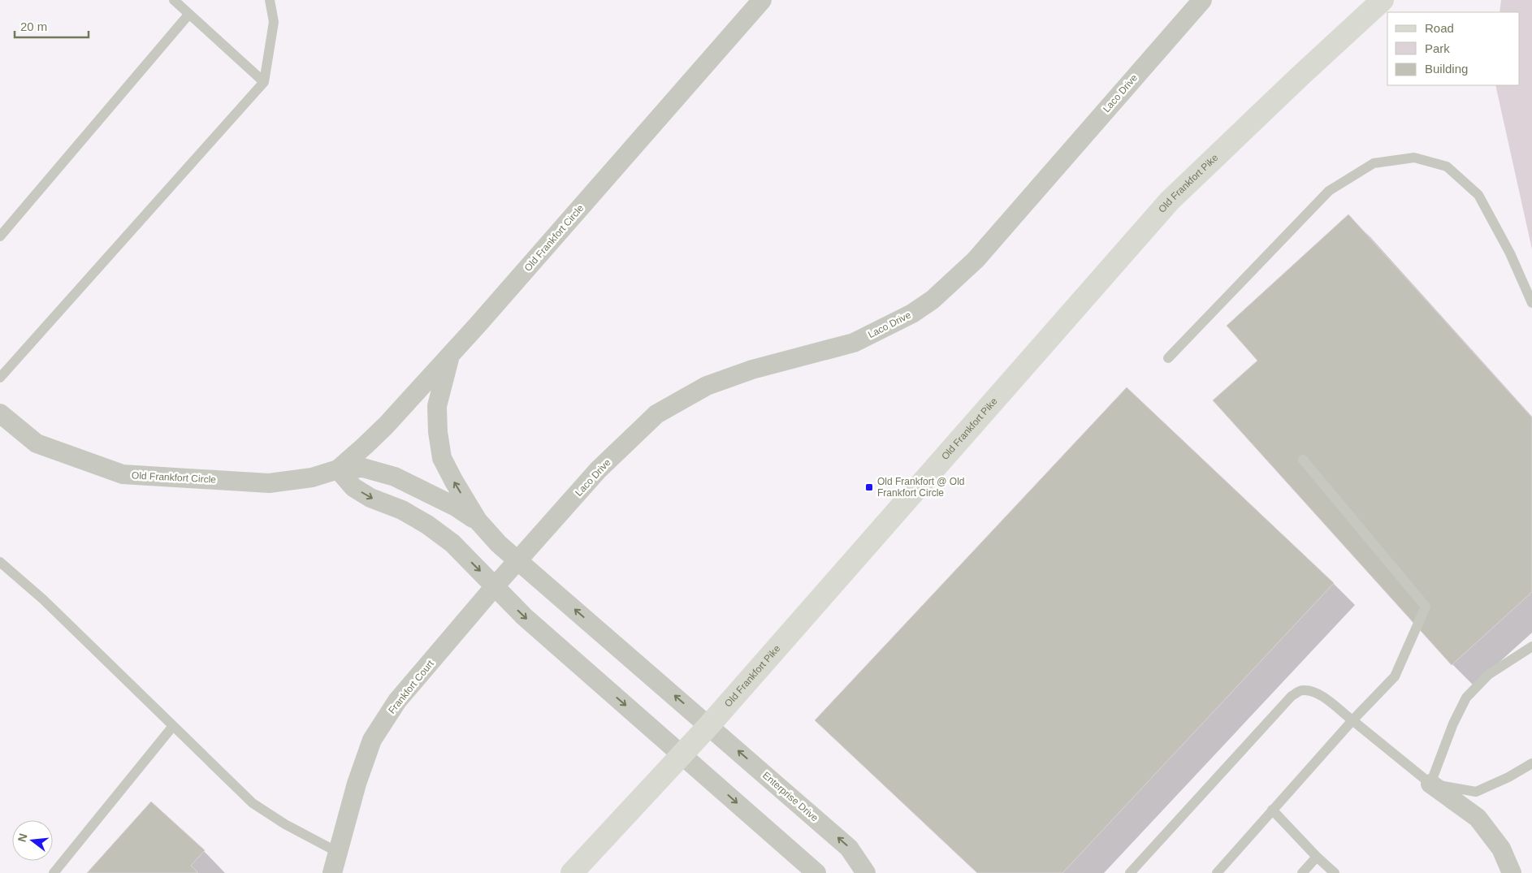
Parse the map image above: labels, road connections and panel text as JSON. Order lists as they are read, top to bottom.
{
  "streets": {
    "main road": ["Old Frankfort Pike"],
    "street": [
      "Laco Drive",
      "Old Frankfort Circle",
      "Frankfort Court",
      "Enterprise Drive"
    ]
  },
  "crossings": [
    ["Laco Drive", "Frankfort Court"],
    ["Old Frankfort Pike", "Enterprise Drive"]
  ],
  "places": {
    "transit": ["Old Frankfort @ Old Frankfort Circle"]
  },
  "legend": ["Road", "Park", "Building"],
  "scale_bar": "20 m",
  "north": "left"
}
